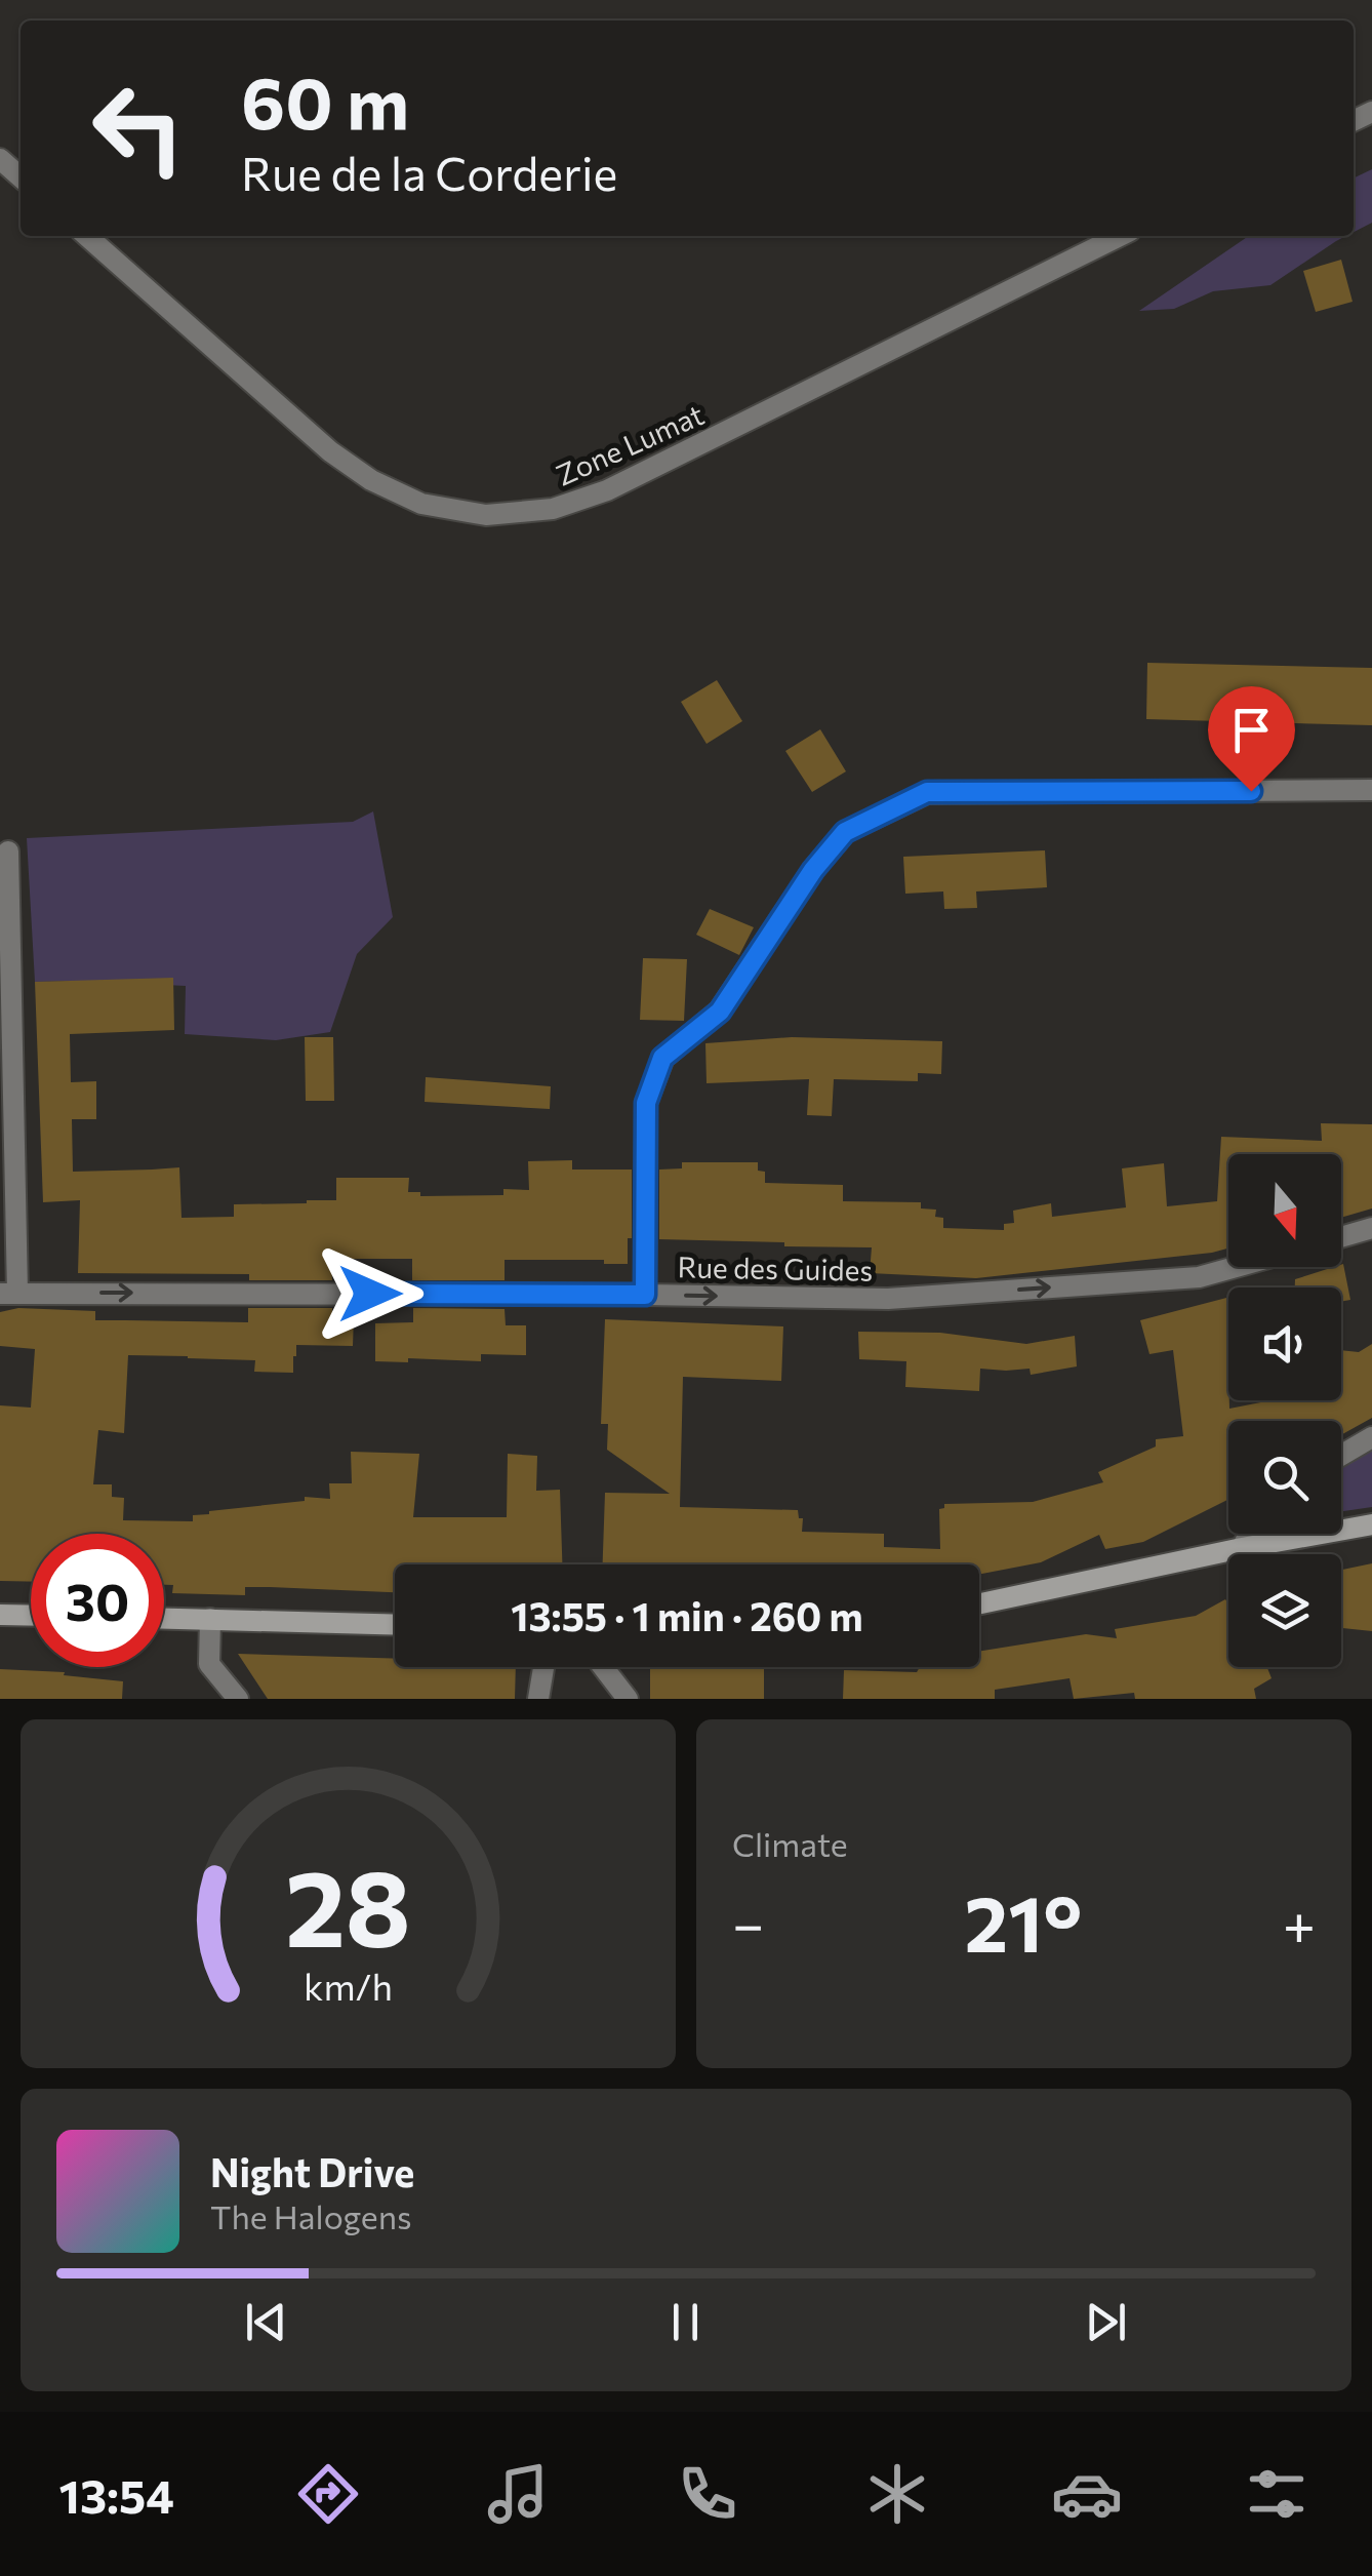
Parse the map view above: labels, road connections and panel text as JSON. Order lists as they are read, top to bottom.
{
  "streets": {
    "street": ["Zone Lumat", "Rue des Guides"]
  },
  "one_way": ["Rue des Guides"],
  "north": "bottom",
  "page": {
    "turn": ["60 m", "Rue de la Corderie"],
    "limit": "30",
    "trip": "13:55 · 1 min · 260 m",
    "tile": "Climate",
    "heat": ["−", "21°", "+"],
    "song": ["Night Drive", "The Halogens"],
    "tabs": "13:54",
    "gauge": ["28", "km/h"]
  }
}
